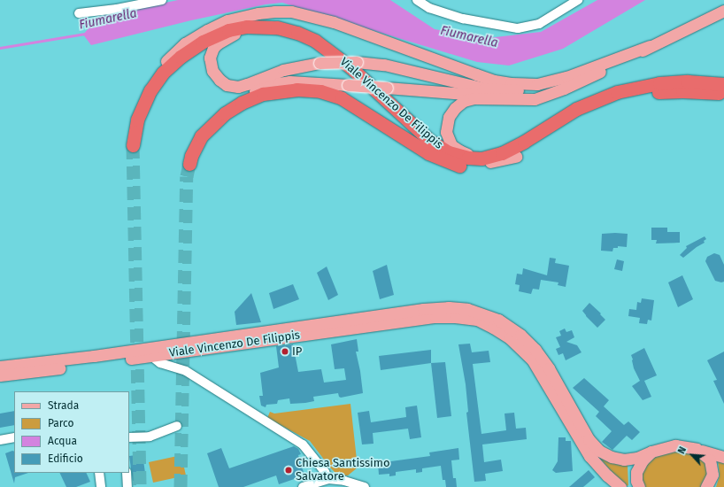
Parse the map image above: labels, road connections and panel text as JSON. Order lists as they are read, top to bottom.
{
  "streets": {
    "highway": ["Viale Vincenzo De Filippis"]
  },
  "water": ["Fiumarella"],
  "places": ["IP", "Chiesa Santissimo Salvatore"],
  "legend": [
    "Strada",
    "Parco",
    "Acqua",
    "Edificio"
  ],
  "north": "top left"
}
